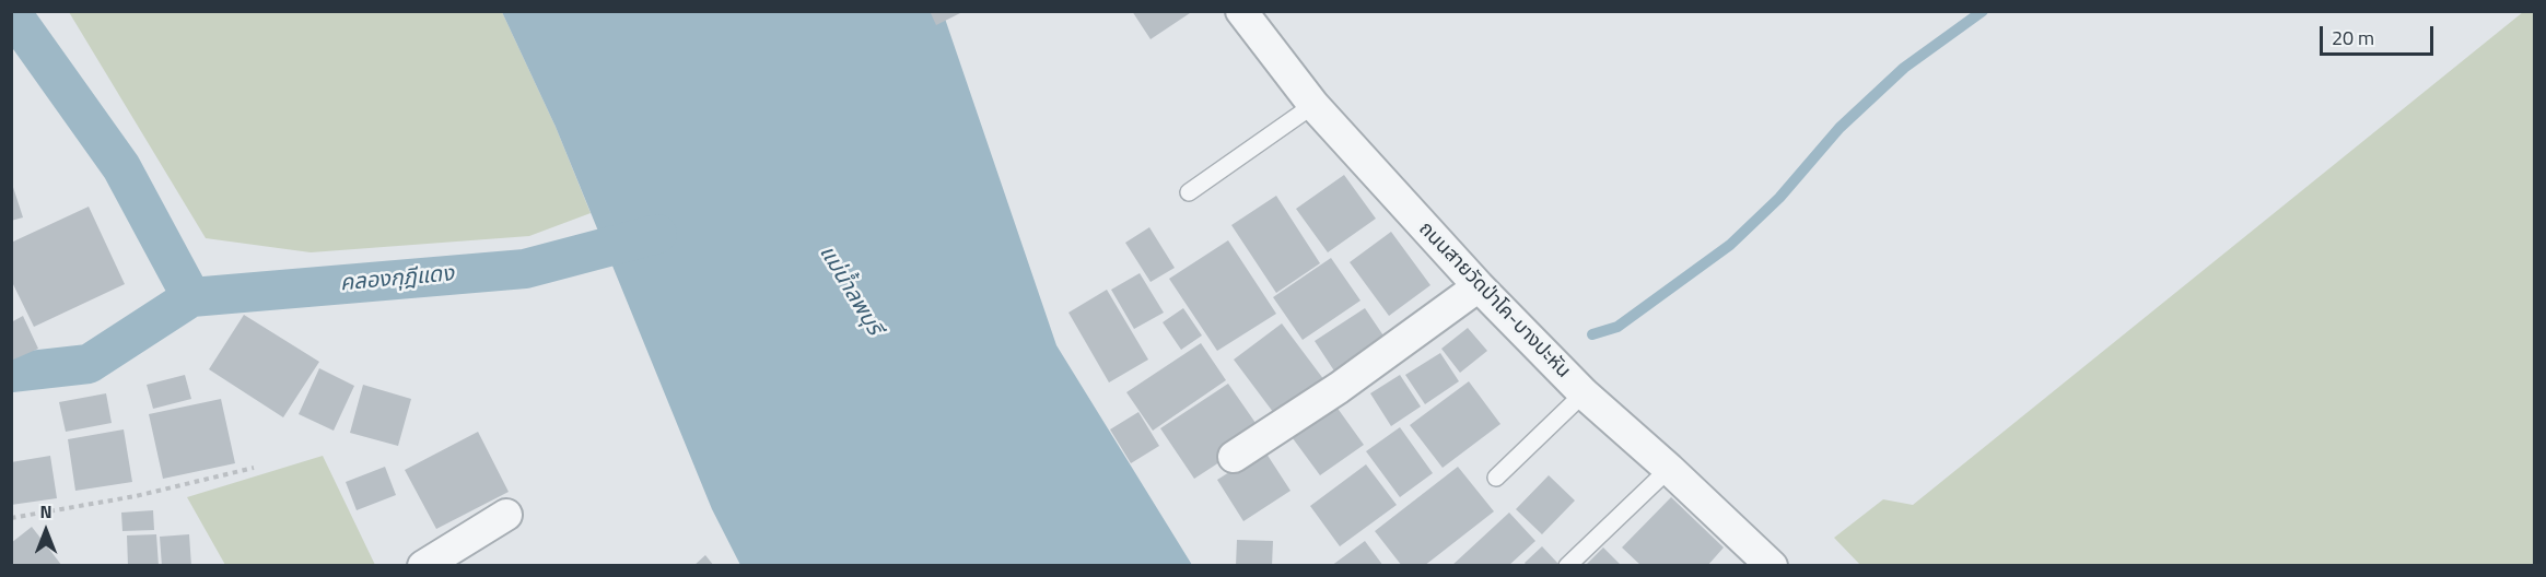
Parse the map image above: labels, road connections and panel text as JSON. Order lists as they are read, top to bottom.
{
  "streets": {
    "street": ["ถนนสายวัดป่าโค-บางปะหัน"]
  },
  "water": ["คลองกุฎีแดง", "แม่น้ำลพบุรี"],
  "scale_bar": "20 m",
  "north": "top"
}
